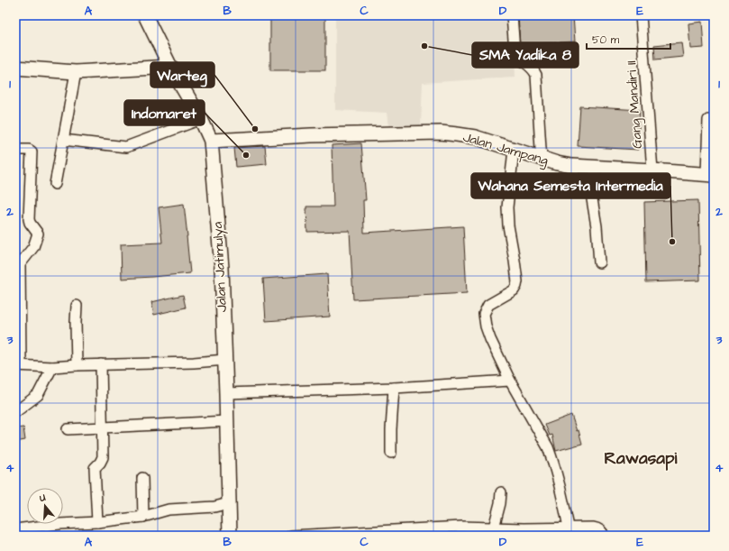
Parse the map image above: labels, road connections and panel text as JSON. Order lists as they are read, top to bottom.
{
  "streets": {
    "street": ["Gang Mandiri II", "Jalan Jampang", "Jalan Jatimulya"]
  },
  "crossings": [
    ["Gang Mandiri II", "Jalan Jampang"],
    ["Jalan Jampang", "Jalan Jatimulya"]
  ],
  "districts": ["Rawasapi"],
  "places": [
    "SMA Yadika 8",
    "Warteg",
    "Indomaret",
    "Wahana Semesta Intermedia"
  ],
  "scale_bar": "50 m",
  "north": "top",
  "grid": {
    "columns": [
      "A",
      "B",
      "C",
      "D",
      "E"
    ],
    "rows": [
      "1",
      "2",
      "3",
      "4"
    ]
  }
}
